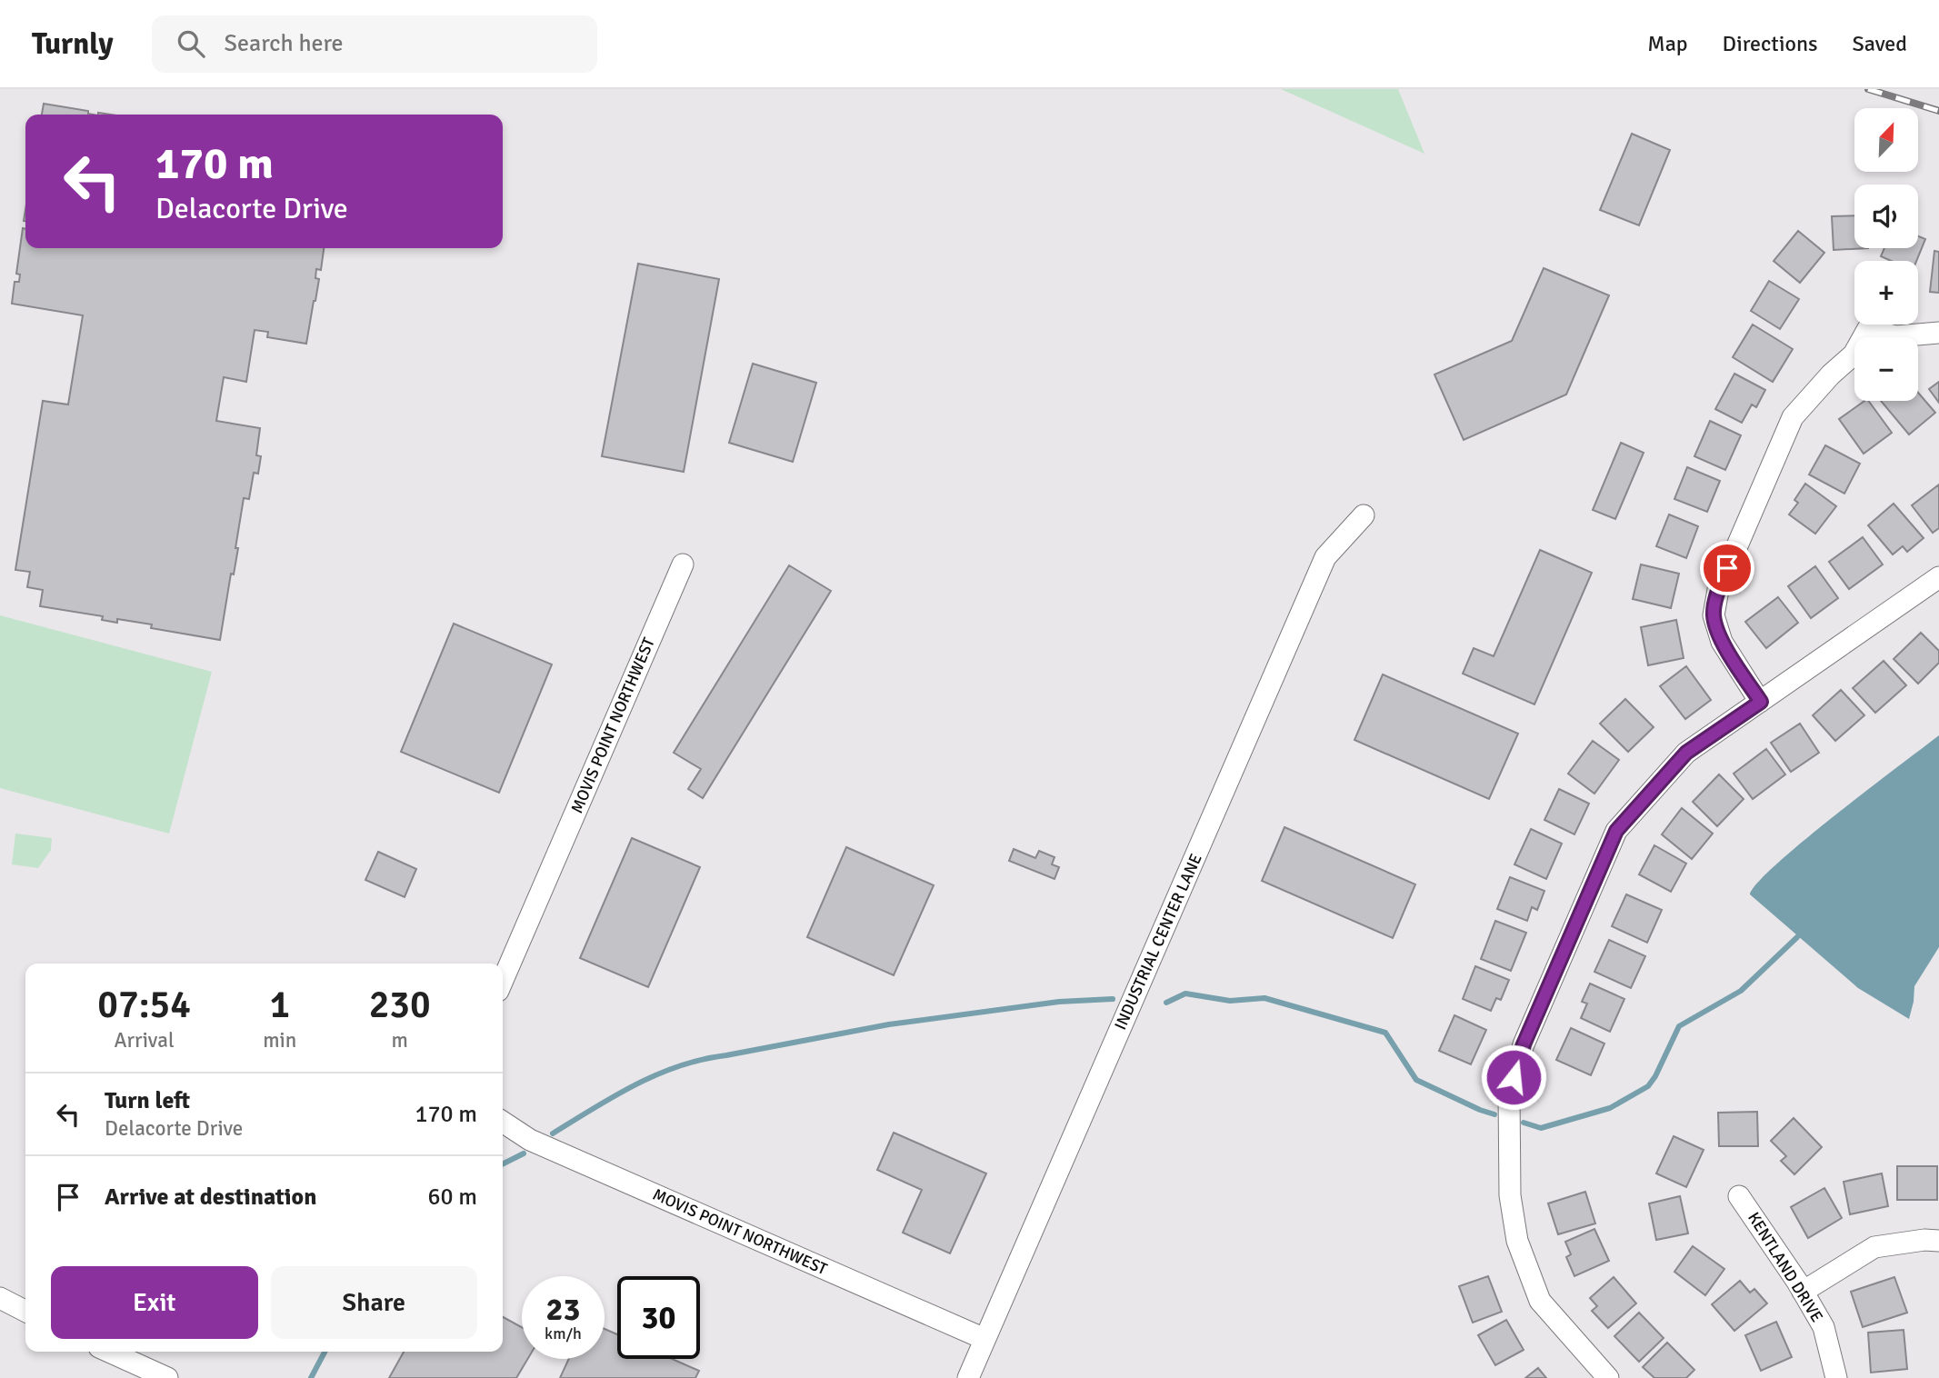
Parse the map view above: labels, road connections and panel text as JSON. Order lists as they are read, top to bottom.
{
  "streets": {
    "street": ["MOVIS POINT NORTHWEST", "INDUSTRIAL CENTER LANE", "KENTLAND DRIVE"]
  },
  "crossings": [
    ["MOVIS POINT NORTHWEST", "INDUSTRIAL CENTER LANE"]
  ],
  "north": "top right",
  "page": {
    "header": "Turnly",
    "search": "Search here",
    "nav": ["Map", "Directions", "Saved"],
    "map_buttons": ["+", "−"],
    "turn": ["170 m", "Delacorte Drive"],
    "eta": [
      "07:54",
      "Arrival",
      "1",
      "min",
      "230",
      "m"
    ],
    "list": [
      {
        "name": "Turn left",
        "note": "Delacorte Drive",
        "value": "170 m"
      },
      {
        "name": "Arrive at destination",
        "value": "60 m"
      }
    ],
    "buttons": ["Exit", "Share"],
    "speed": "23 km/h",
    "limit": "30"
  }
}
